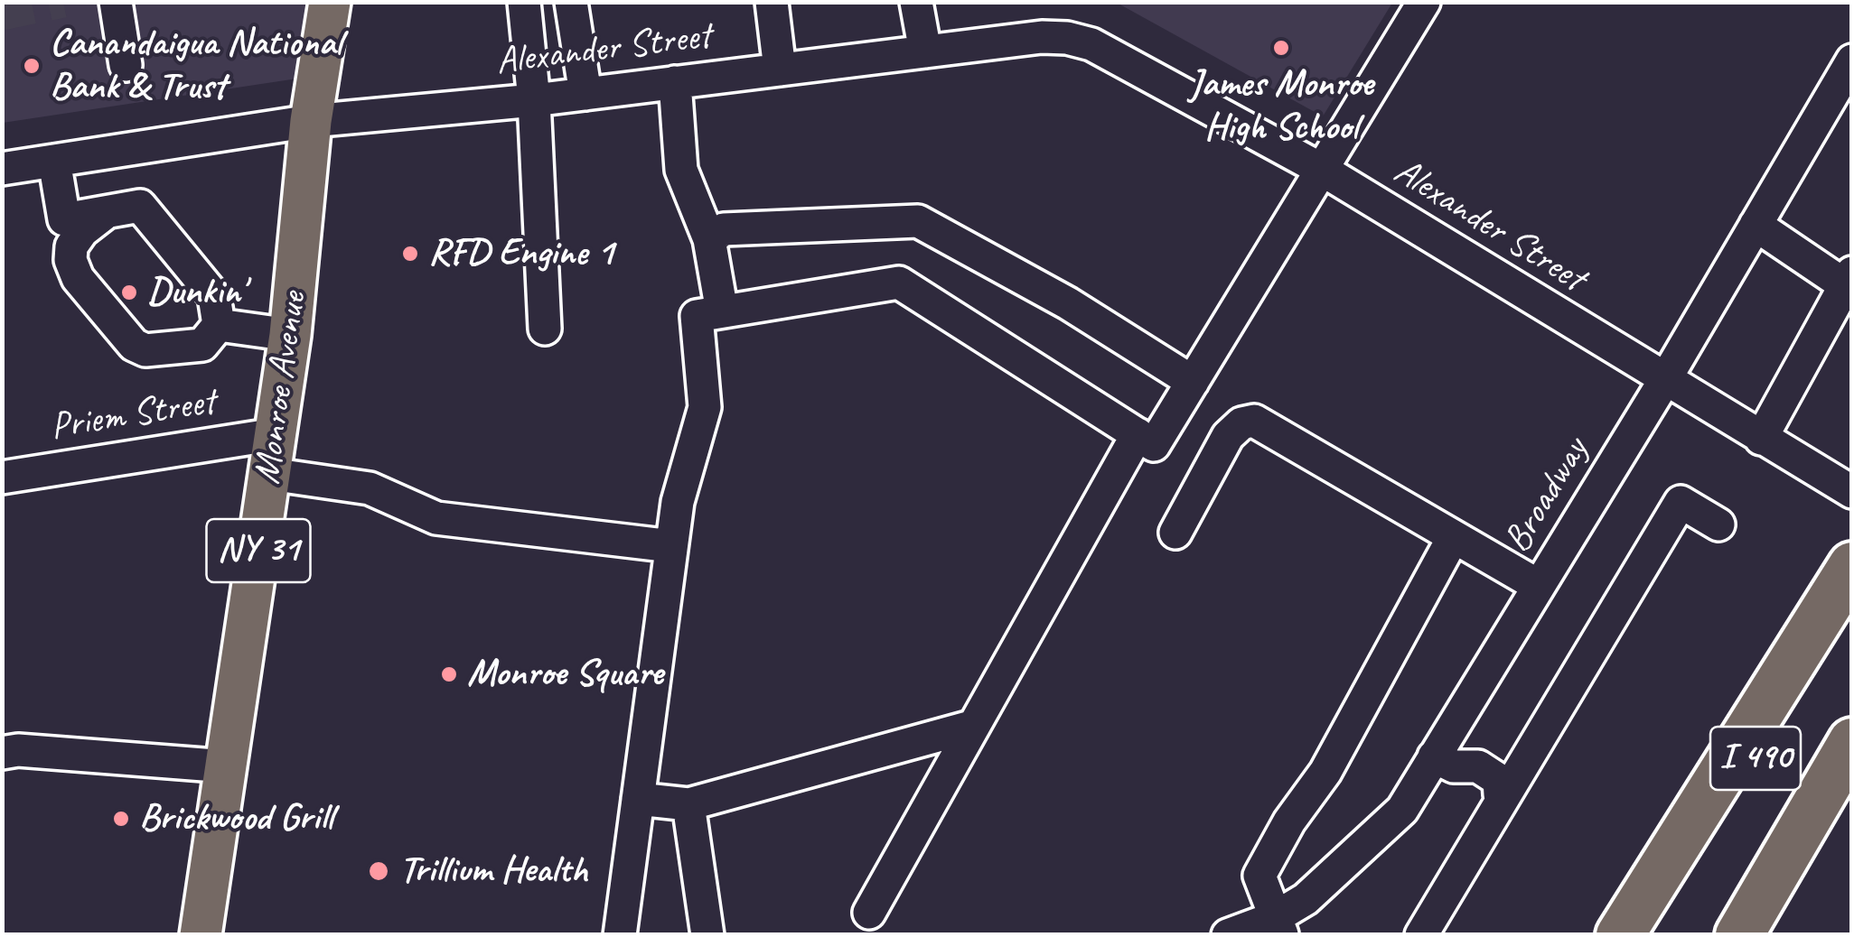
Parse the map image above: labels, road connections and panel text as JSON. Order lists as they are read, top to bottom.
{
  "streets": {
    "highway": ["I 490"],
    "main road": ["Monroe Avenue", "NY 31"],
    "street": ["Alexander Street", "Priem Street", "Broadway"]
  },
  "crossings": [
    ["Alexander Street", "Monroe Avenue"],
    ["Alexander Street", "Broadway"],
    ["Monroe Avenue", "Priem Street"]
  ],
  "places": [
    "James Monroe High School",
    "Canandaigua National Bank & Trust",
    "RFD Engine 1",
    "Dunkin'",
    "Monroe Square",
    "Brickwood Grill",
    "Trillium Health"
  ]
}
